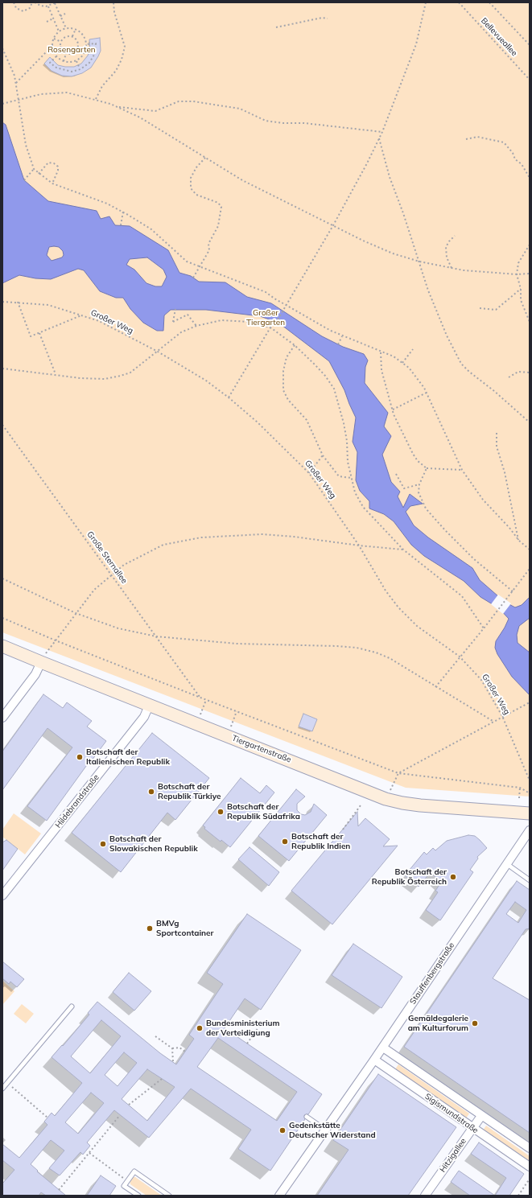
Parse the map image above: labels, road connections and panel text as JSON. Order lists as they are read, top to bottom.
{
  "streets": {
    "main road": ["Tiergartenstraße"],
    "street": [
      "Hildebrandstraße",
      "Stauffenbergstraße",
      "Sigismundstraße",
      "Hitzigallee"
    ],
    "path": ["Bellevueallee", "Großer Weg", "Große Sternallee"]
  },
  "crossings": [
    ["Tiergartenstraße", "Hildebrandstraße"],
    ["Stauffenbergstraße", "Sigismundstraße"],
    ["Sigismundstraße", "Hitzigallee"]
  ],
  "parks": ["Rosengarten", "Großer Tiergarten"],
  "places": [
    "Botschaft der Italienischen Republik",
    "Botschaft der Republik Türkiye",
    "Botschaft der Republik Südafrika",
    "Botschaft der Republik Indien",
    "Botschaft der Slowakischen Republik",
    "Botschaft der Republik Österreich",
    "BMVg Sportcontainer",
    "Gemäldegalerie am Kulturforum",
    "Bundesministerium der Verteidigung",
    "Gedenkstätte Deutscher Widerstand"
  ]
}
